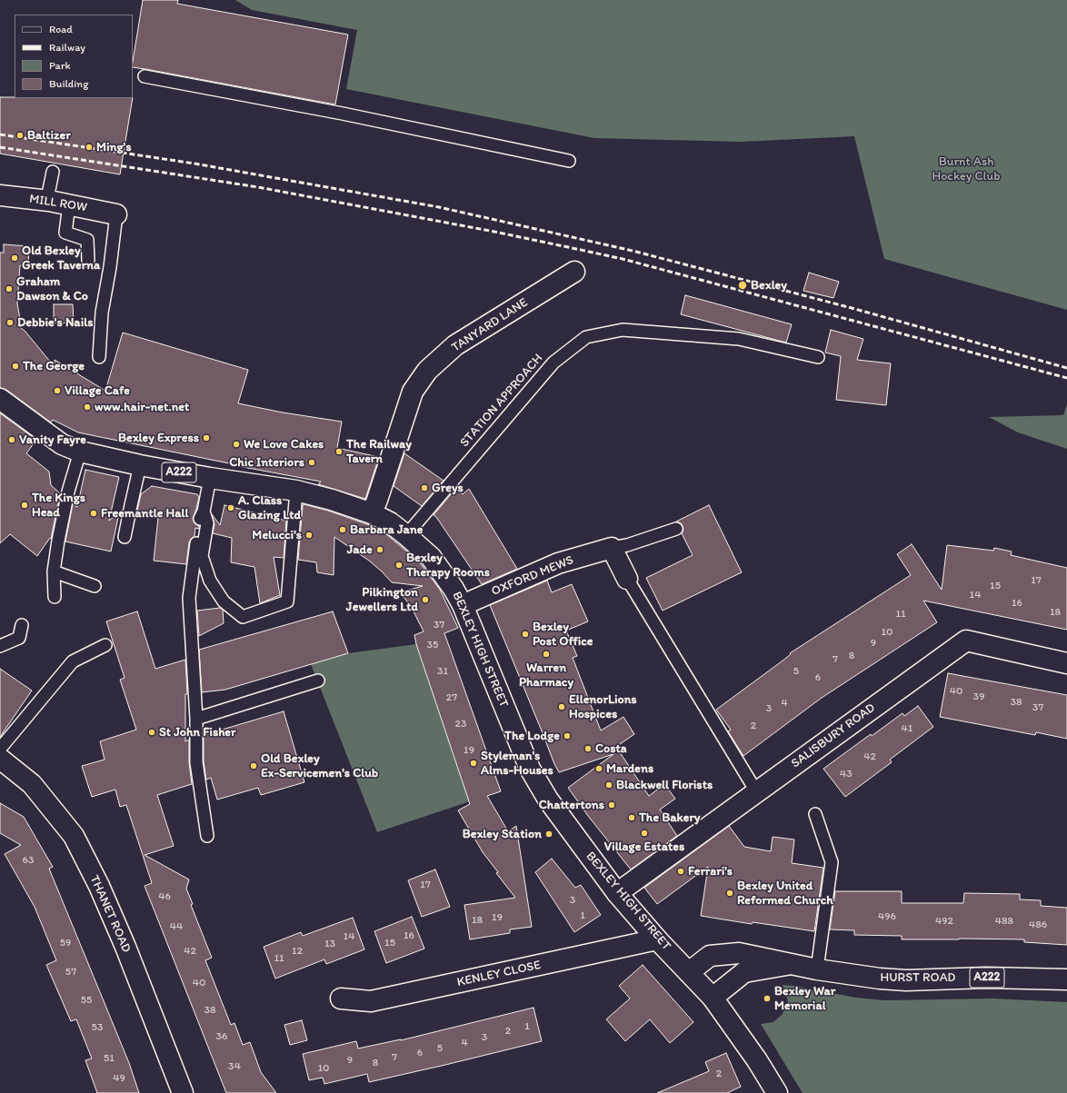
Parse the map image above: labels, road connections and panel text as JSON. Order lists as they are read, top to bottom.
{
  "streets": {
    "street": [
      "MILL ROW",
      "TANYARD LANE",
      "A222",
      "OXFORD MEWS",
      "BEXLEY HIGH STREET",
      "SALISBURY ROAD",
      "THANET ROAD",
      "KENLEY CLOSE",
      "HURST ROAD"
    ],
    "lane": ["STATION APPROACH"]
  },
  "crossings": [
    ["TANYARD LANE", "BEXLEY HIGH STREET"],
    ["STATION APPROACH", "BEXLEY HIGH STREET"],
    ["OXFORD MEWS", "BEXLEY HIGH STREET"],
    ["BEXLEY HIGH STREET", "SALISBURY ROAD"],
    ["BEXLEY HIGH STREET", "KENLEY CLOSE"],
    ["BEXLEY HIGH STREET", "HURST ROAD"]
  ],
  "parks": ["Burnt Ash Hockey Club"],
  "places": [
    "Baltizer",
    "Ming's",
    "Old Bexley Greek Taverna",
    "Bexley",
    "Graham Dawson & Co",
    "Debbie's Nails",
    "The George",
    "Village Cafe",
    "www.hair-net.net",
    "Bexley Express",
    "Vanity Fayre",
    "We Love Cakes",
    "The Railway Tavern",
    "Chic Interiors",
    "Greys",
    "The Kings Head",
    "A. Class Glazing Ltd",
    "Freemantle Hall",
    "Barbara Jane",
    "Melucci's",
    "Jade",
    "Bexley Therapy Rooms",
    "Pilkington Jewellers Ltd",
    "Bexley Post Office",
    "Warren Pharmacy",
    "EllenorLions Hospices",
    "St John Fisher",
    "The Lodge",
    "Costa",
    "Styleman's Alms-Houses",
    "Old Bexley Ex-Servicemen's Club",
    "Mardens",
    "Blackwell Florists",
    "Chattertons",
    "The Bakery",
    "Village Estates",
    "Bexley Station",
    "Ferrari's",
    "Bexley United Reformed Church",
    "Bexley War Memorial"
  ],
  "house_numbers": [
    "17",
    "15",
    "14",
    "16",
    "18",
    "11",
    "37",
    "10",
    "9",
    "35",
    "8",
    "7",
    "31",
    "5",
    "6",
    "40",
    "39",
    "27",
    "38",
    "4",
    "37",
    "3",
    "23",
    "2",
    "41",
    "19",
    "42",
    "43",
    "63",
    "17",
    "46",
    "3",
    "1",
    "496",
    "19",
    "18",
    "492",
    "488",
    "486",
    "44",
    "16",
    "14",
    "59",
    "15",
    "13",
    "42",
    "12",
    "11",
    "57",
    "40",
    "55",
    "38",
    "1",
    "53",
    "2",
    "36",
    "3",
    "4",
    "5",
    "6",
    "7",
    "51",
    "9",
    "8",
    "34",
    "10",
    "2",
    "49"
  ],
  "legend": [
    "Road",
    "Railway",
    "Park",
    "Building"
  ]
}
